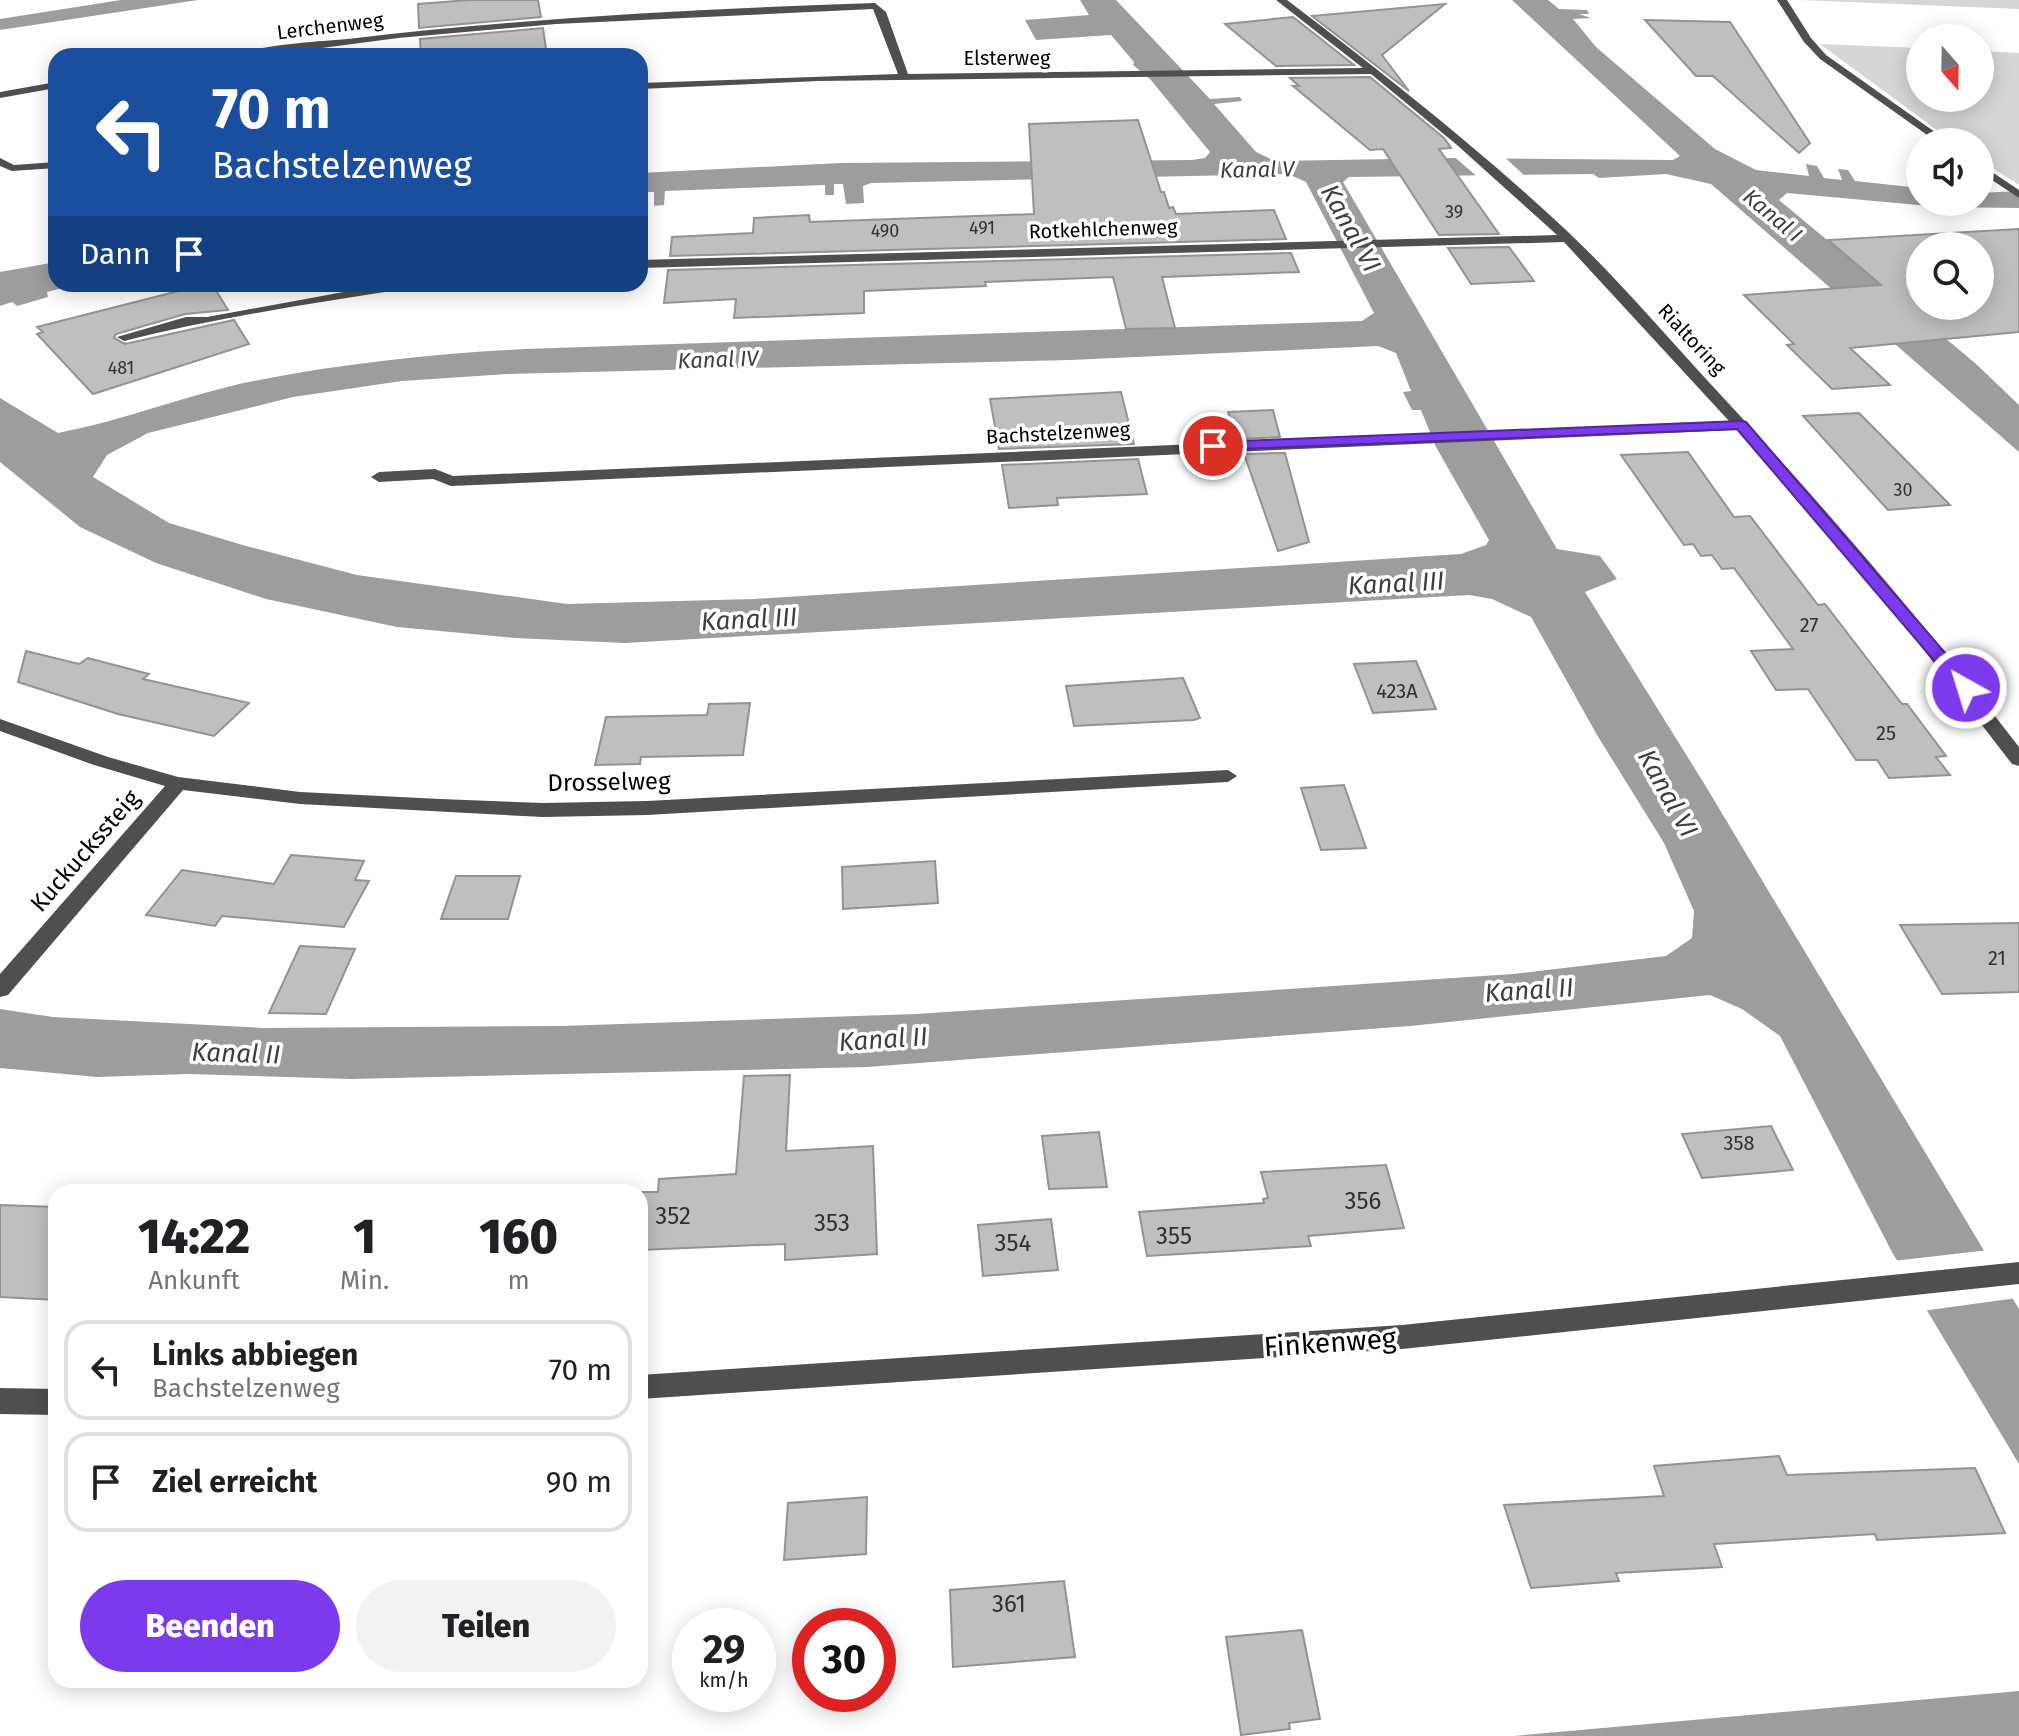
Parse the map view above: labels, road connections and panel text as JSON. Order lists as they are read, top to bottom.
{
  "streets": {
    "street": [
      "Lerchenweg",
      "Elsterweg",
      "Rotkehlchenweg",
      "Rialtoring",
      "Bachstelzenweg",
      "Drosselweg",
      "Kuckuckssteig",
      "Finkenweg"
    ]
  },
  "crossings": [
    ["Lerchenweg", "Elsterweg"],
    ["Elsterweg", "Rialtoring"],
    ["Rotkehlchenweg", "Rialtoring"],
    ["Rialtoring", "Bachstelzenweg"],
    ["Drosselweg", "Kuckuckssteig"]
  ],
  "water": [
    "Kanal V",
    "Kanal I",
    "Kanal VI",
    "Kanal IV",
    "Kanal III",
    "Kanal II"
  ],
  "house_numbers": [
    "39",
    "491",
    "490",
    "481",
    "30",
    "27",
    "423A",
    "25",
    "21",
    "358",
    "356",
    "352",
    "353",
    "355",
    "354",
    "361"
  ],
  "north": "bottom",
  "page": {
    "turn": ["70 m", "Bachstelzenweg"],
    "then": "Dann",
    "eta": [
      "14:22",
      "Ankunft",
      "1",
      "Min.",
      "160",
      "m"
    ],
    "list": [
      {
        "name": "Links abbiegen",
        "note": "Bachstelzenweg",
        "value": "70 m"
      },
      {
        "name": "Ziel erreicht",
        "value": "90 m"
      }
    ],
    "buttons": ["Beenden", "Teilen"],
    "speed": "29 km/h",
    "limit": "30"
  }
}
